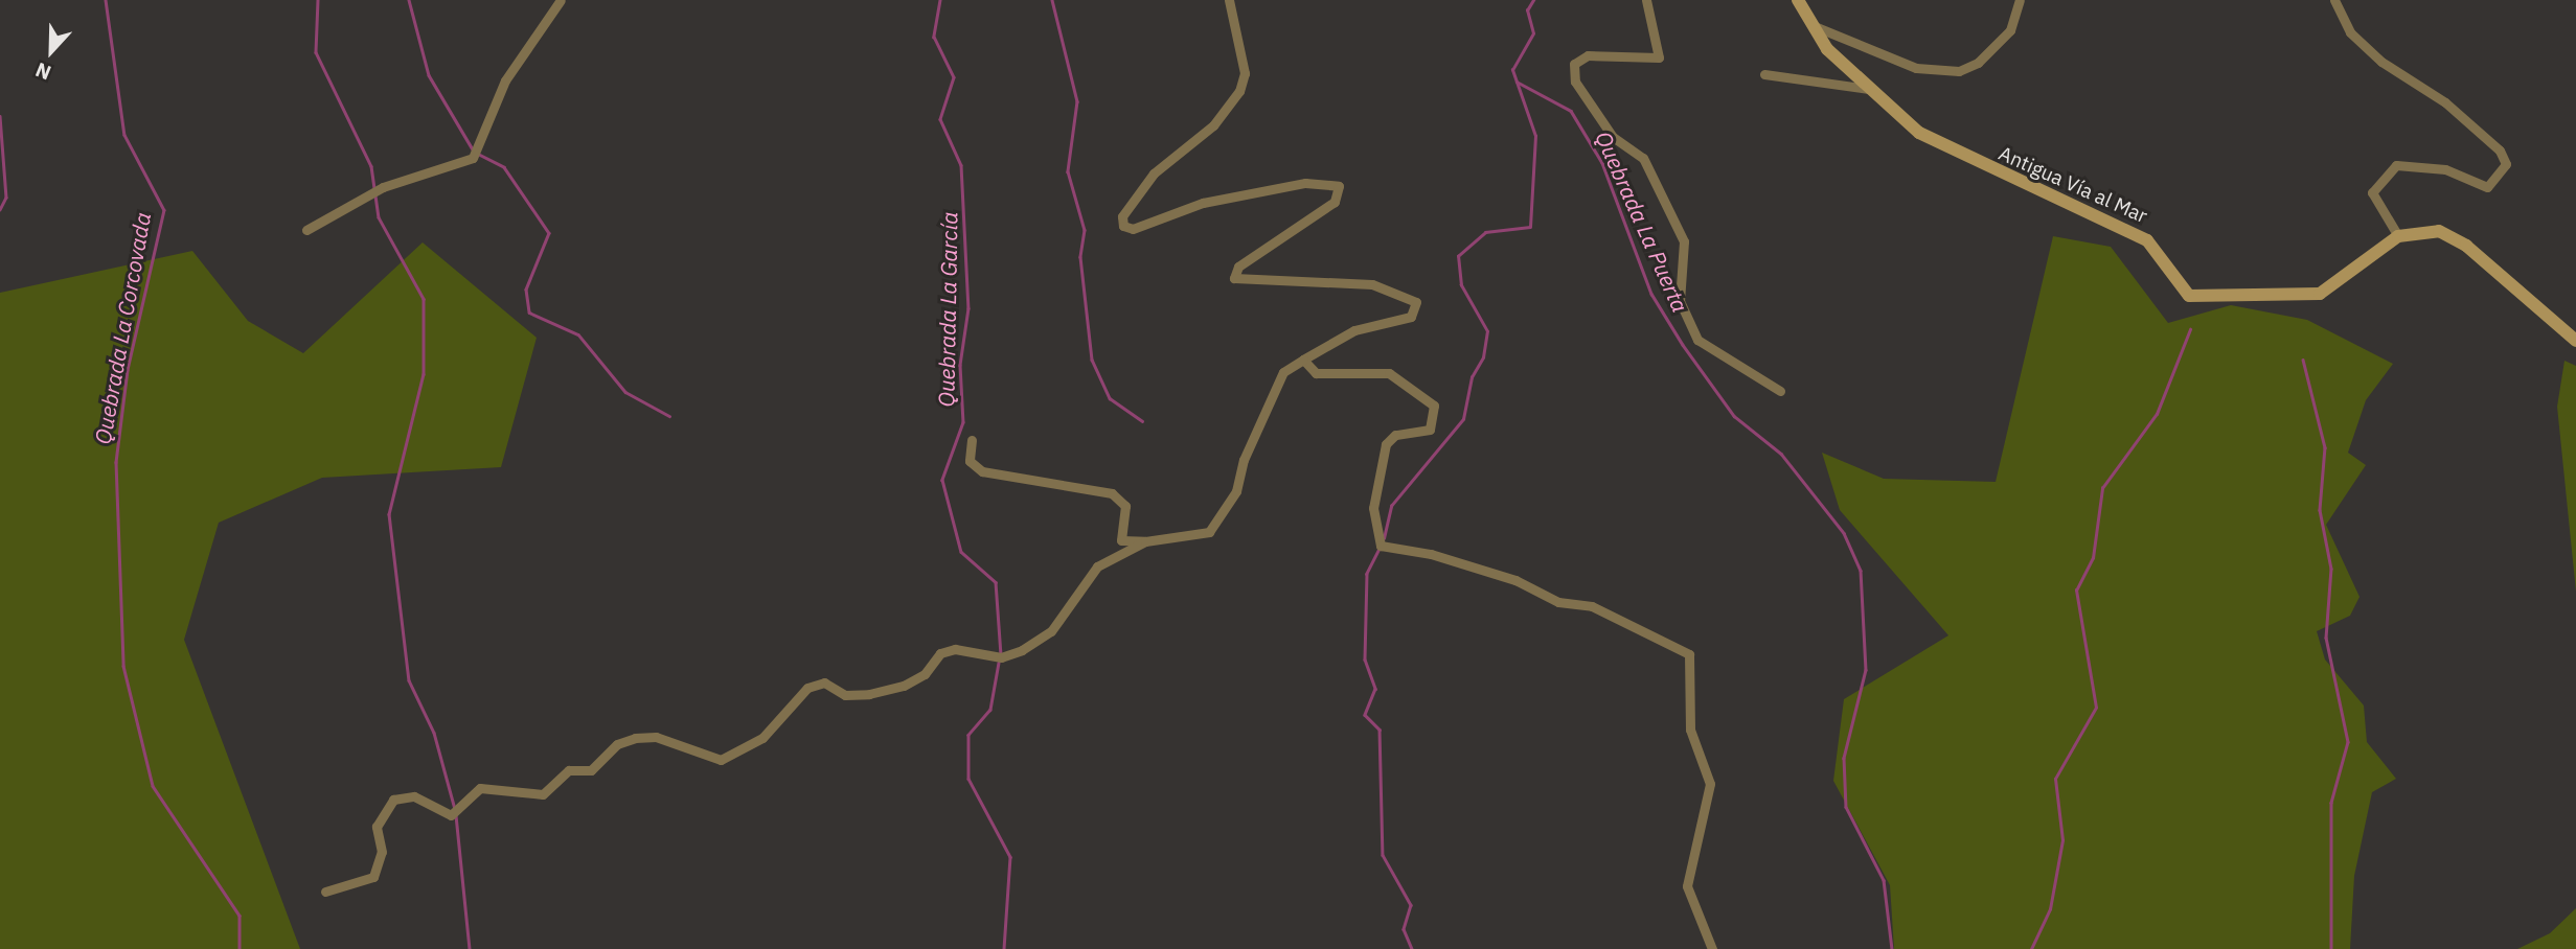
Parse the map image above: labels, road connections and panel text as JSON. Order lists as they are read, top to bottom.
{
  "streets": {
    "main road": ["Antigua Vía al Mar"]
  },
  "water": ["Quebrada La Puerta", "Quebrada La García", "Quebrada La Corcovada"],
  "north": "bottom"
}
